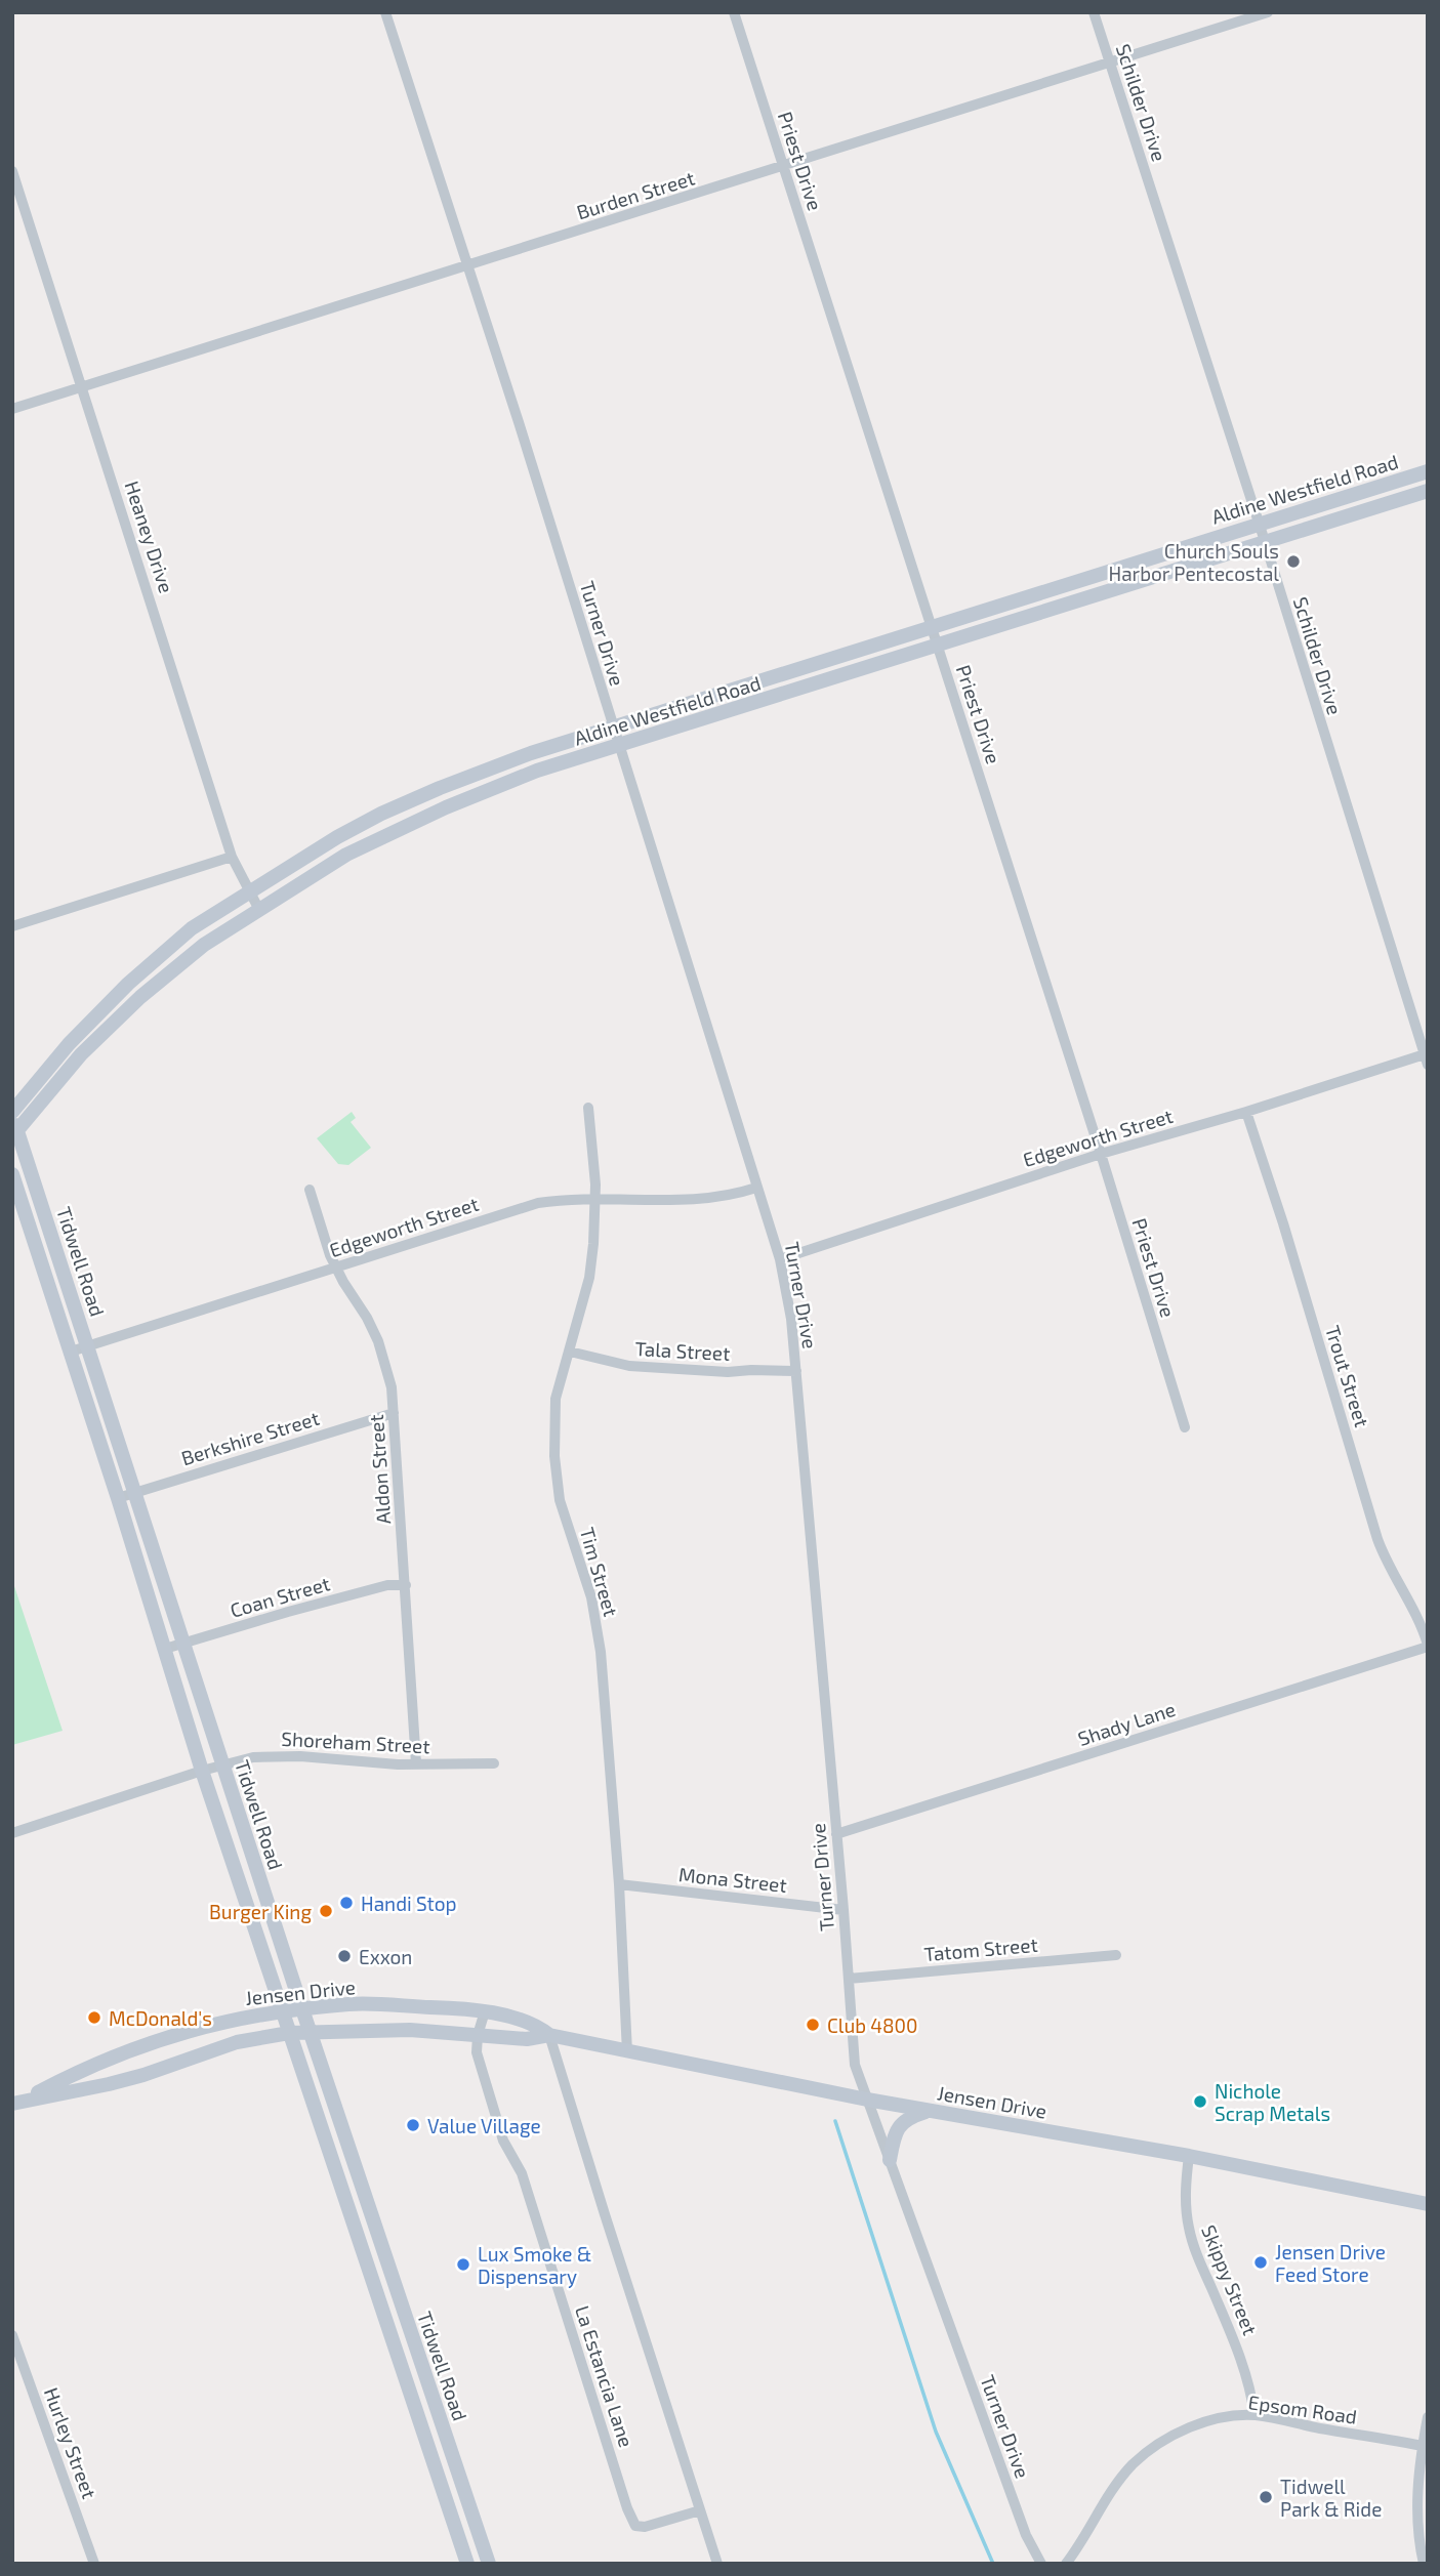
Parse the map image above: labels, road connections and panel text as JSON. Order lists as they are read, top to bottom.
{
  "streets": {
    "main road": ["Aldine Westfield Road", "Tidwell Road", "Jensen Drive"],
    "street": [
      "Schilder Drive",
      "Priest Drive",
      "Burden Street",
      "Heaney Drive",
      "Turner Drive",
      "Edgeworth Street",
      "Tala Street",
      "Trout Street",
      "Berkshire Street",
      "Aldon Street",
      "Tim Street",
      "Coan Street",
      "Shady Lane",
      "Shoreham Street",
      "Mona Street",
      "Tatom Street",
      "Skippy Street",
      "La Estancia Lane",
      "Epsom Road",
      "Hurley Street"
    ]
  },
  "crossings": [
    ["Schilder Drive", "Burden Street"],
    ["Schilder Drive", "Aldine Westfield Road"],
    ["Schilder Drive", "Edgeworth Street"],
    ["Priest Drive", "Burden Street"],
    ["Priest Drive", "Aldine Westfield Road"],
    ["Priest Drive", "Edgeworth Street"],
    ["Burden Street", "Heaney Drive"],
    ["Burden Street", "Turner Drive"],
    ["Aldine Westfield Road", "Heaney Drive"],
    ["Aldine Westfield Road", "Turner Drive"],
    ["Aldine Westfield Road", "Tidwell Road"],
    ["Turner Drive", "Edgeworth Street"],
    ["Turner Drive", "Tala Street"],
    ["Turner Drive", "Shady Lane"],
    ["Turner Drive", "Mona Street"],
    ["Turner Drive", "Tatom Street"],
    ["Turner Drive", "Jensen Drive"],
    ["Edgeworth Street", "Tidwell Road"],
    ["Edgeworth Street", "Trout Street"],
    ["Edgeworth Street", "Aldon Street"],
    ["Edgeworth Street", "Tim Street"],
    ["Tidwell Road", "Berkshire Street"],
    ["Tidwell Road", "Coan Street"],
    ["Tidwell Road", "Shoreham Street"],
    ["Tidwell Road", "Jensen Drive"],
    ["Tala Street", "Tim Street"],
    ["Trout Street", "Shady Lane"],
    ["Berkshire Street", "Aldon Street"],
    ["Aldon Street", "Coan Street"],
    ["Aldon Street", "Shoreham Street"],
    ["Tim Street", "Mona Street"],
    ["Tim Street", "Jensen Drive"],
    ["Jensen Drive", "Skippy Street"],
    ["Jensen Drive", "La Estancia Lane"],
    ["Skippy Street", "Epsom Road"]
  ],
  "places": [
    "Church Souls Harbor Pentecostal",
    "Handi Stop",
    "Burger King",
    "Exxon",
    "McDonald's",
    "Club 4800",
    "Nichole Scrap Metals",
    "Value Village",
    "Jensen Drive Feed Store",
    "Lux Smoke & Dispensary",
    "Tidwell Park & Ride"
  ]
}
